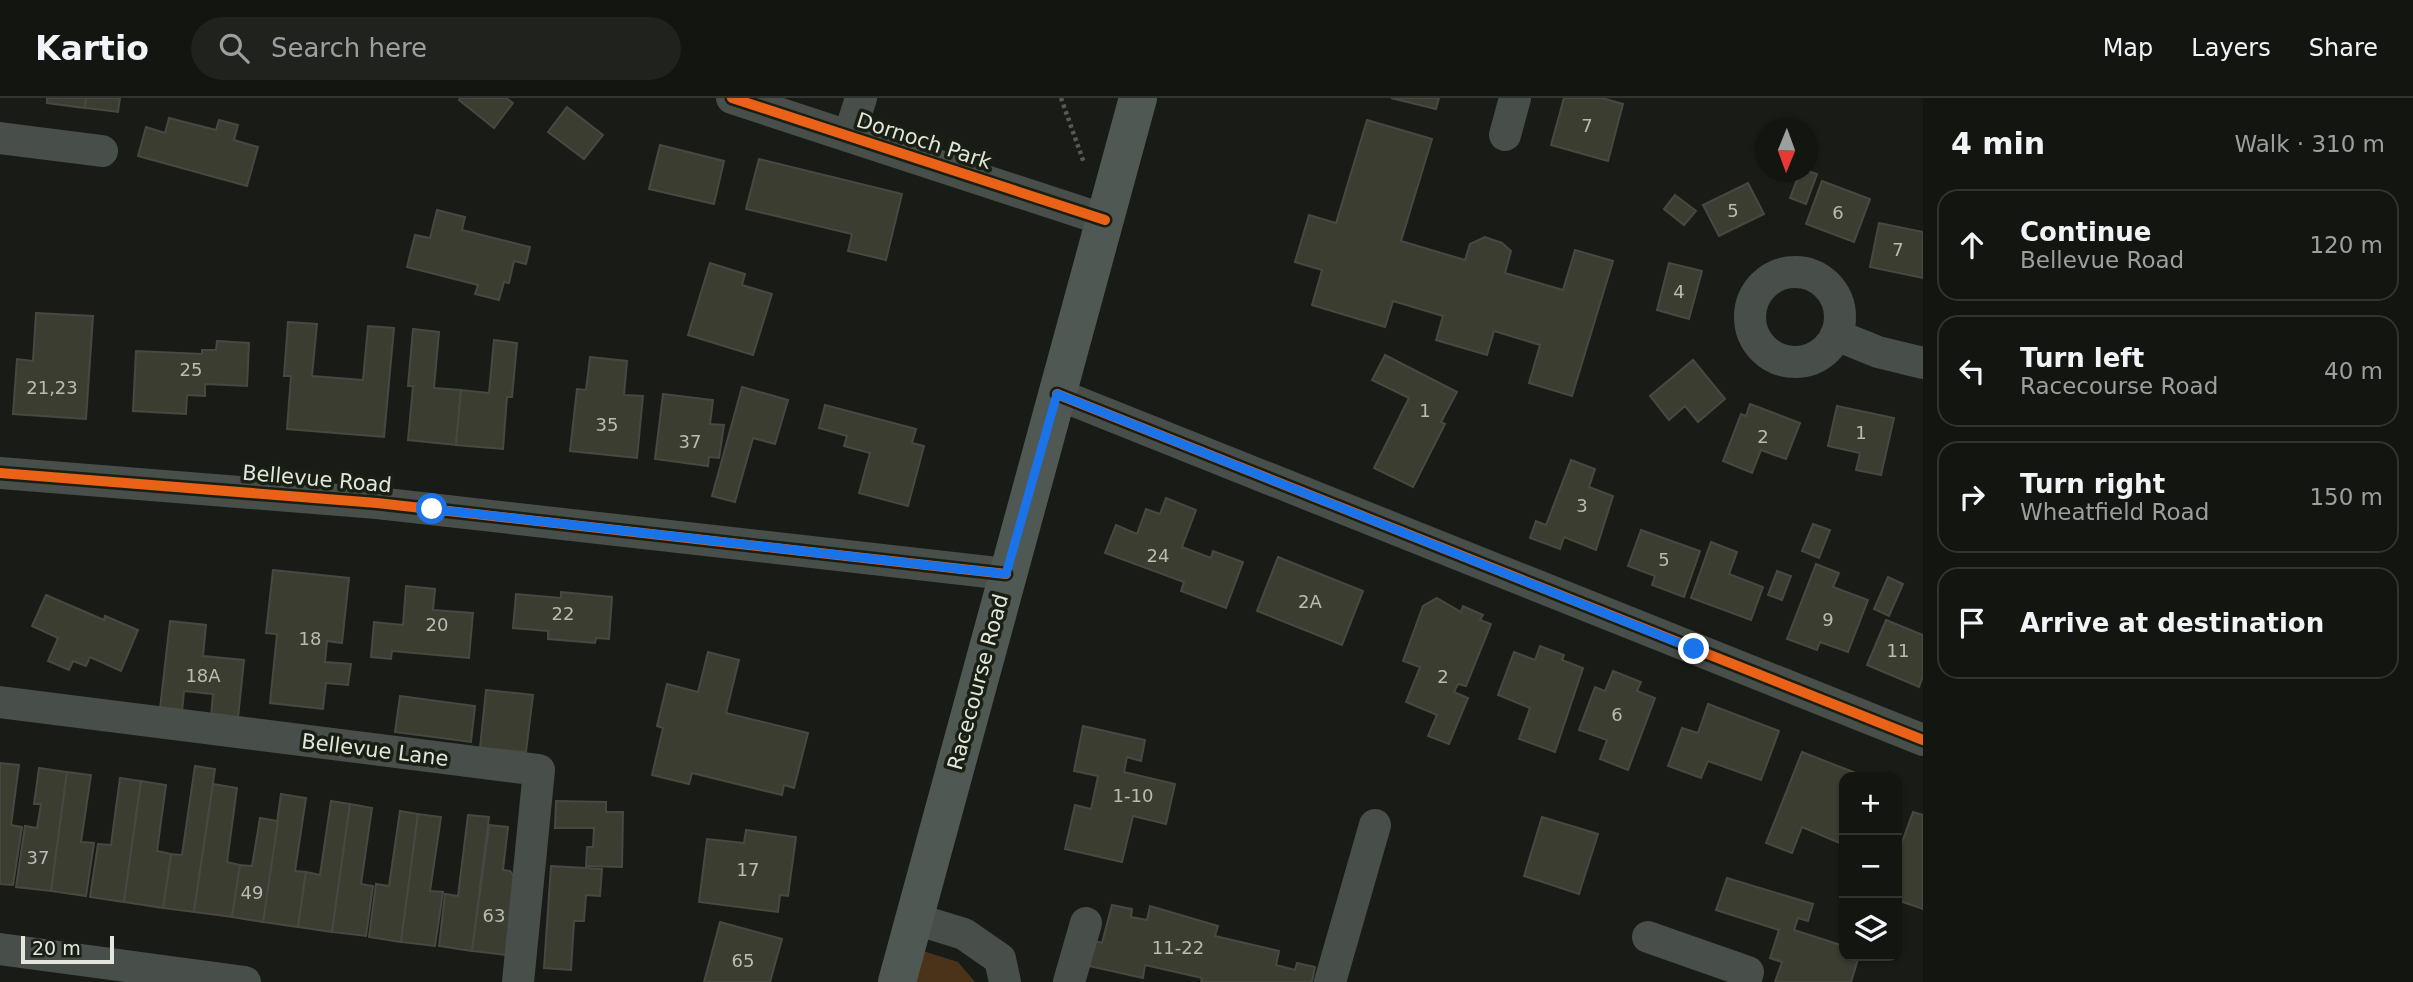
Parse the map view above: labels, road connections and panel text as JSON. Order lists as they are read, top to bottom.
{
  "streets": {
    "main road": ["Racecourse Road"],
    "street": ["Dornoch Park", "Bellevue Road", "Bellevue Lane"]
  },
  "crossings": [
    ["Dornoch Park", "Racecourse Road"],
    ["Bellevue Road", "Racecourse Road"]
  ],
  "house_numbers": [
    "7",
    "5",
    "6",
    "7",
    "4",
    "25",
    "21,23",
    "1",
    "35",
    "1",
    "2",
    "37",
    "3",
    "24",
    "5",
    "2A",
    "22",
    "9",
    "20",
    "18",
    "11",
    "18A",
    "2",
    "6",
    "1-10",
    "37",
    "17",
    "49",
    "63",
    "11-22",
    "65"
  ],
  "scale_bar": "20 m",
  "north": "bottom",
  "page": {
    "header": "Kartio",
    "search": "Search here",
    "nav": ["Map", "Layers", "Share"],
    "heading": ["4 min", "Walk · 310 m"],
    "list": [
      ["Continue", "Bellevue Road", "120 m"],
      ["Turn left", "Racecourse Road", "40 m"],
      ["Turn right", "Wheatfield Road", "150 m"],
      "Arrive at destination"
    ],
    "map_buttons": ["+", "−"],
    "scale": "20 m"
  }
}
